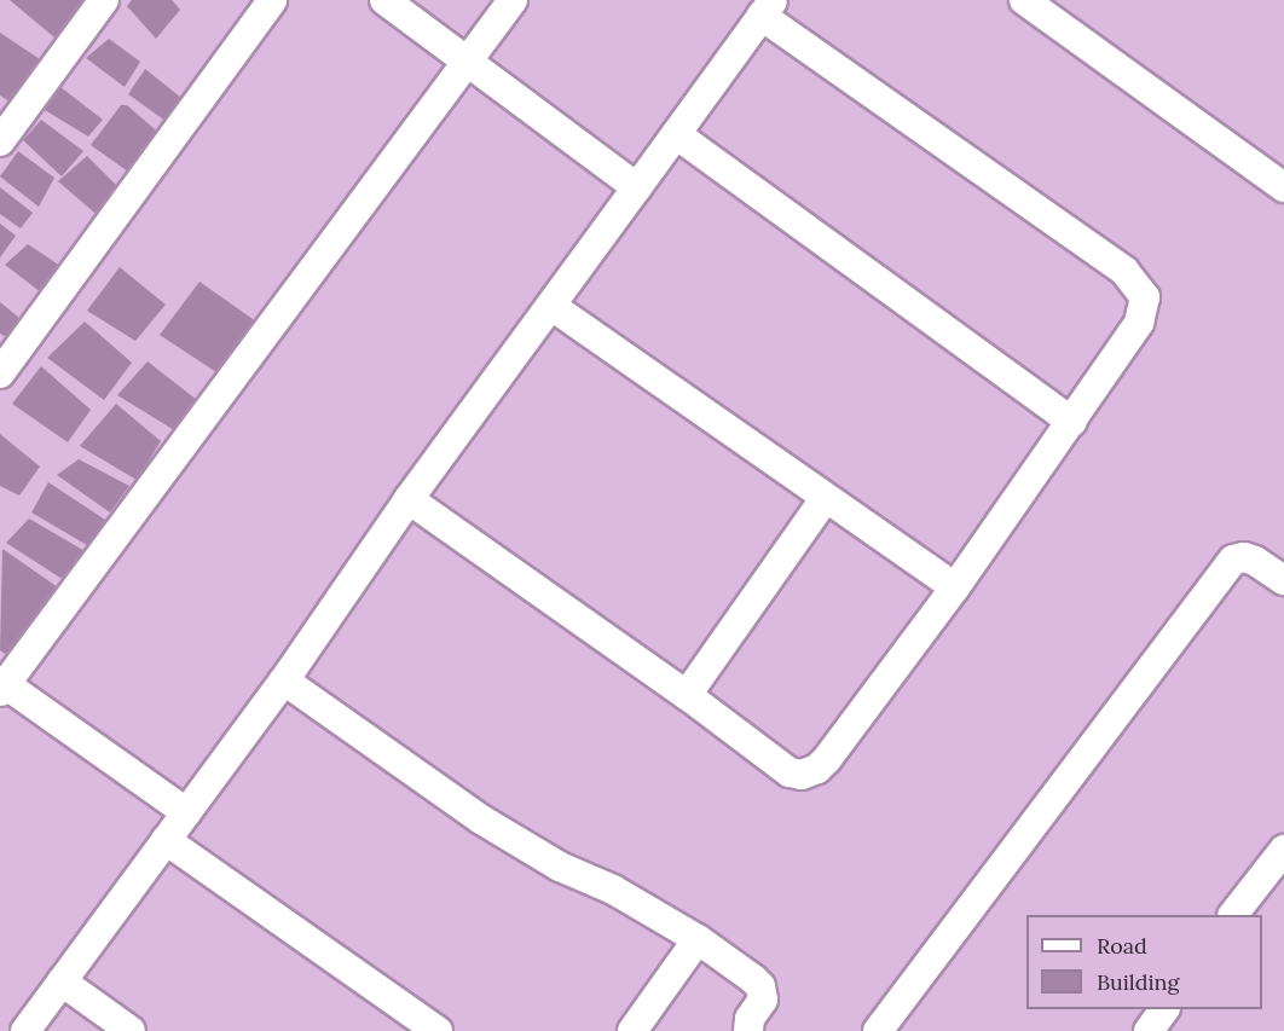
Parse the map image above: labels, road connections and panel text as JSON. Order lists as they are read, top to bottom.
{
  "legend": ["Road", "Building"]
}
